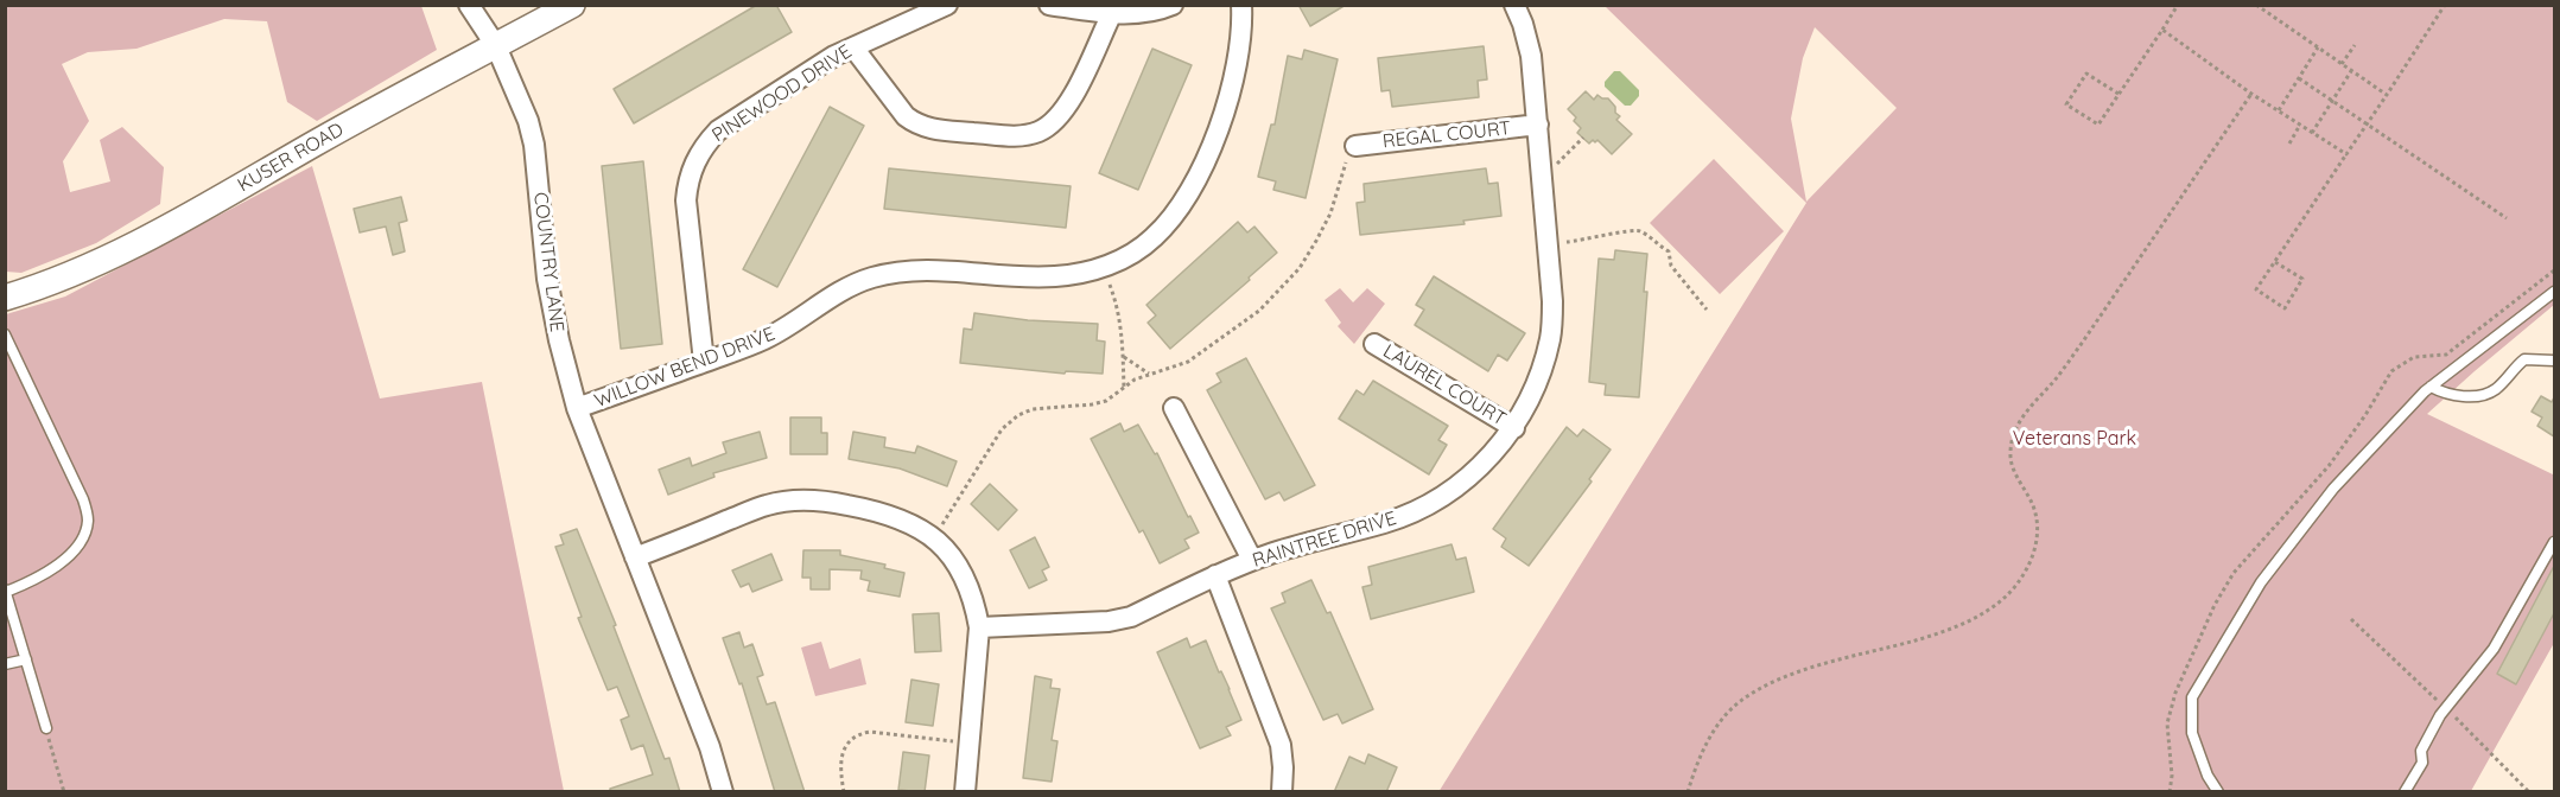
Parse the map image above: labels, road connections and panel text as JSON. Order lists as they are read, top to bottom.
{
  "streets": {
    "street": [
      "PINEWOOD DRIVE",
      "REGAL COURT",
      "KUSER ROAD",
      "COUNTRY LANE",
      "WILLOW BEND DRIVE",
      "LAUREL COURT",
      "RAINTREE DRIVE"
    ]
  },
  "crossings": [
    ["PINEWOOD DRIVE", "WILLOW BEND DRIVE"],
    ["REGAL COURT", "RAINTREE DRIVE"],
    ["KUSER ROAD", "COUNTRY LANE"],
    ["COUNTRY LANE", "WILLOW BEND DRIVE"],
    ["LAUREL COURT", "RAINTREE DRIVE"]
  ],
  "parks": ["Veterans Park"]
}
